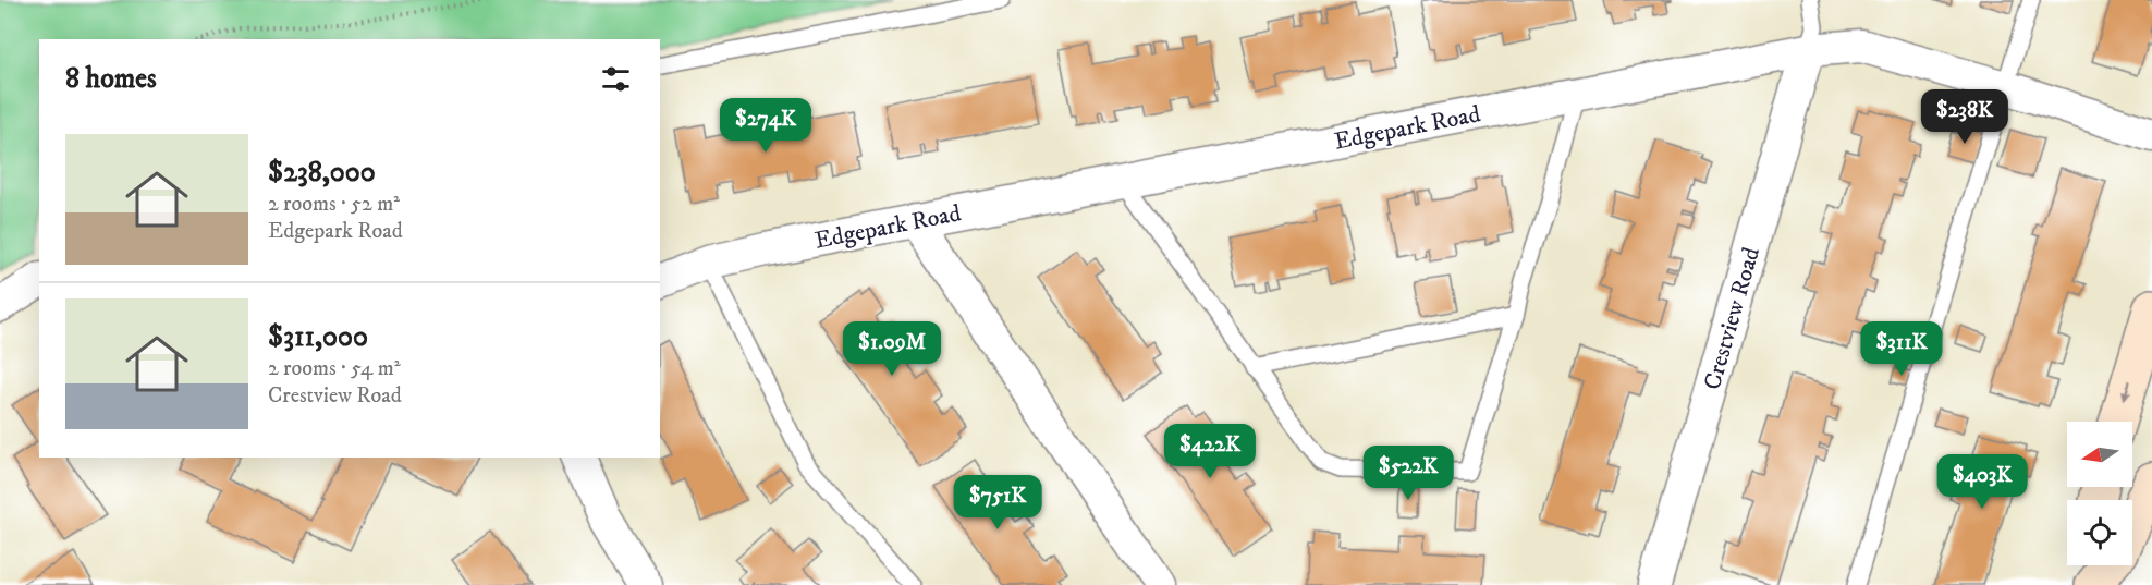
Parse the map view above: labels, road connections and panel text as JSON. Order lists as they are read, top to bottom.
{
  "streets": {
    "street": ["Edgepark Road", "Crestview Road"]
  },
  "crossings": [
    ["Edgepark Road", "Crestview Road"]
  ],
  "north": "left",
  "page": {
    "heading": "8 homes",
    "price": [
      "$238K",
      "$274K",
      "$1.09M",
      "$311K",
      "$422K",
      "$522K",
      "$403K",
      "$751K"
    ],
    "list": [
      {
        "name": "$238,000",
        "note": "2 rooms · 52 m² · Edgepark Road"
      },
      {
        "name": "$311,000",
        "note": "2 rooms · 54 m² · Crestview Road"
      }
    ]
  }
}
